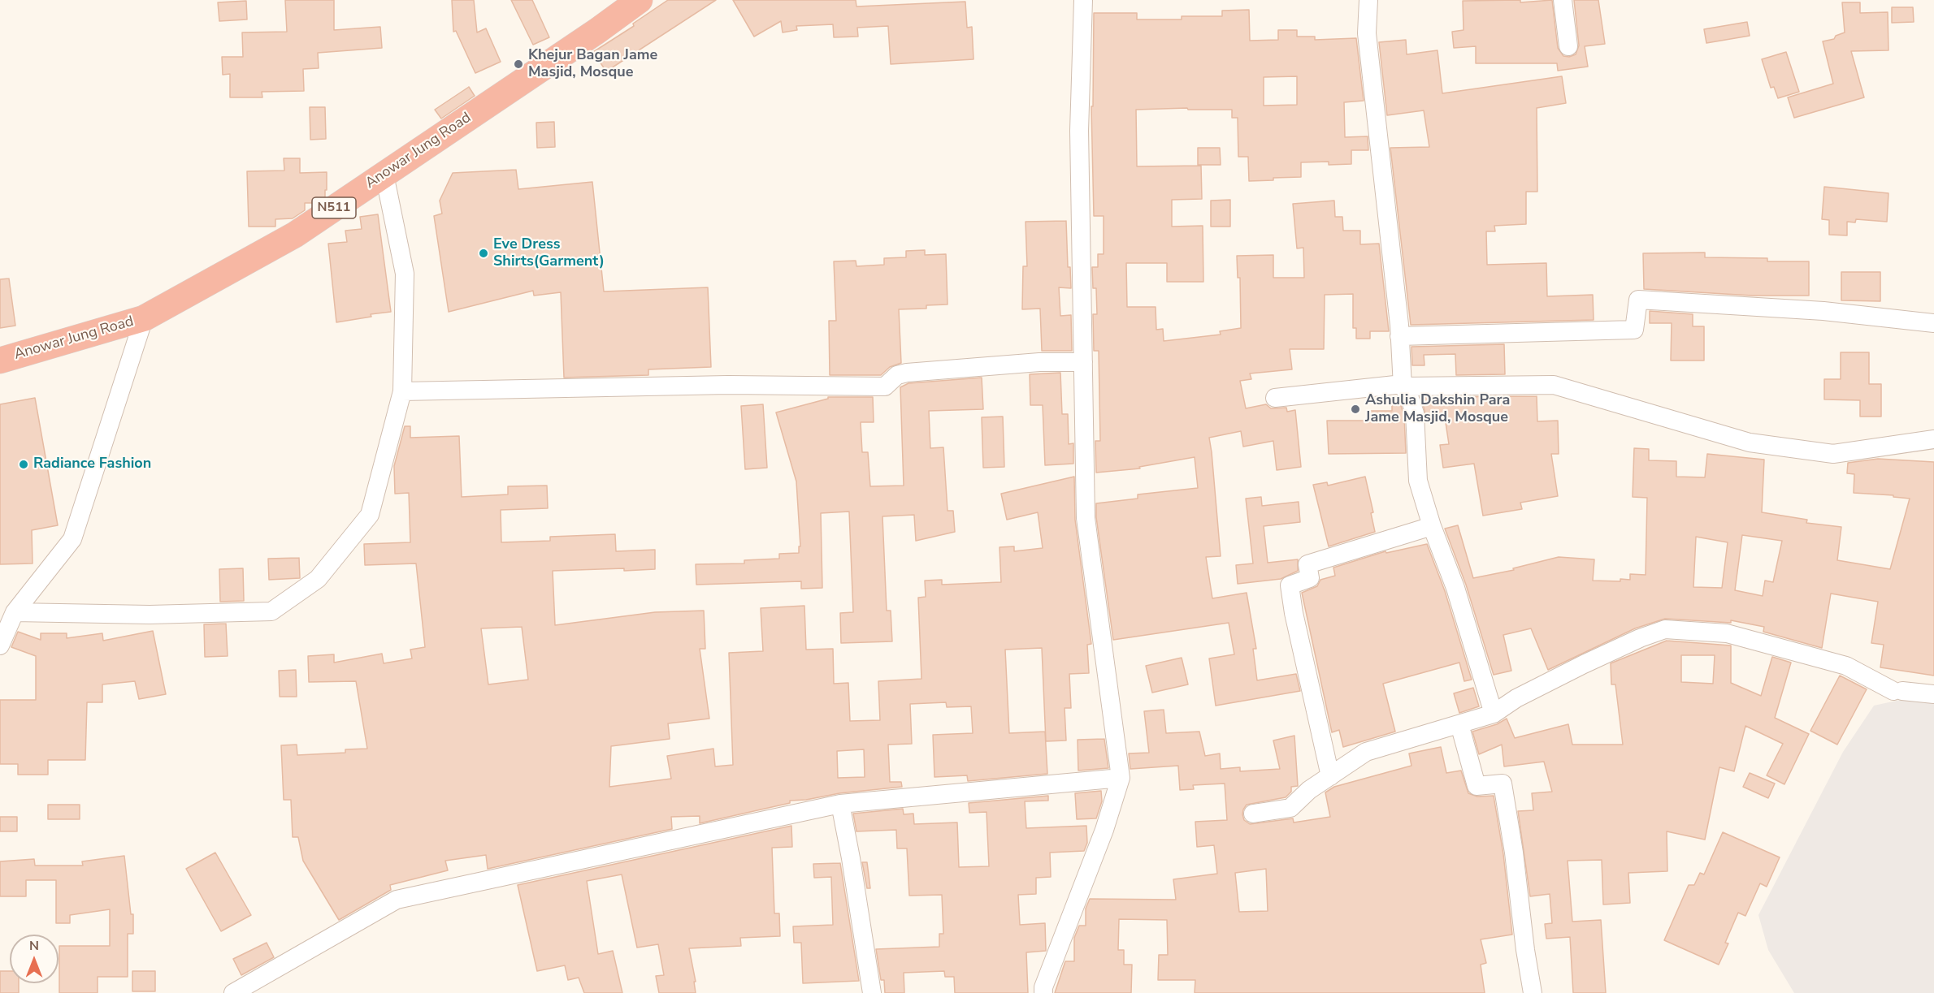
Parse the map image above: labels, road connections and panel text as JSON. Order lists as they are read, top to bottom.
{
  "streets": {
    "highway": ["Anowar Jung Road", "N511"]
  },
  "places": [
    "Khejur Bagan Jame Masjid, Mosque",
    "Eve Dress Shirts(Garment)",
    "Ashulia Dakshin Para Jame Masjid, Mosque",
    "Radiance Fashion"
  ],
  "north": "top"
}
